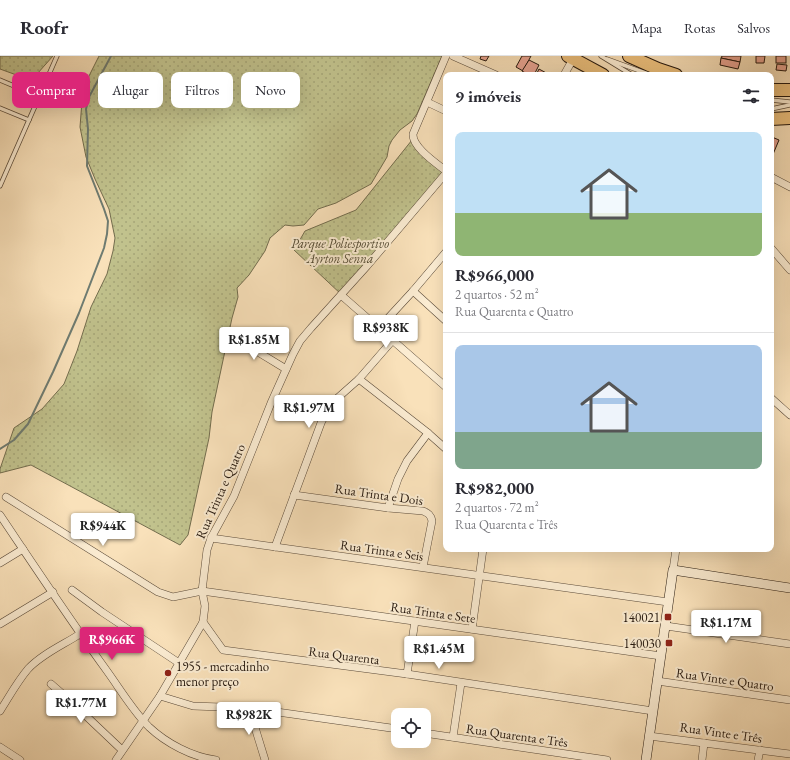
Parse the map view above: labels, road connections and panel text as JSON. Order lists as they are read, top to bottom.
{
  "streets": {
    "street": [
      "Rua Trinta e Quatro",
      "Rua Trinta e Dois",
      "Rua Trinta e Seis",
      "Rua Trinta e Sete",
      "Rua Quarenta",
      "Rua Vinte e Quatro",
      "Rua Vinte e Três",
      "Rua Quarenta e Três"
    ]
  },
  "crossings": [
    ["Rua Trinta e Quatro", "Rua Trinta e Seis"],
    ["Rua Trinta e Quatro", "Rua Trinta e Sete"],
    ["Rua Trinta e Quatro", "Rua Quarenta"],
    ["Rua Trinta e Dois", "Rua Trinta e Seis"]
  ],
  "parks": ["Parque Poliesportivo Ayrton Senna"],
  "places": {
    "transit": ["140021", "140030"],
    "other": ["1955 - mercadinho menor preço"]
  },
  "page": {
    "header": "Roofr",
    "nav": ["Mapa", "Rotas", "Salvos"],
    "chip": [
      "Comprar",
      "Alugar",
      "Filtros",
      "Novo"
    ],
    "heading": "9 imóveis",
    "list": [
      {
        "name": "R$966,000",
        "note": "2 quartos · 52 m² · Rua Quarenta e Quatro"
      },
      {
        "name": "R$982,000",
        "note": "2 quartos · 72 m² · Rua Quarenta e Três"
      }
    ],
    "price": [
      "R$938K",
      "R$1.85M",
      "R$1.97M",
      "R$944K",
      "R$1.17M",
      "R$966K",
      "R$1.45M",
      "R$1.77M",
      "R$982K"
    ]
  }
}
